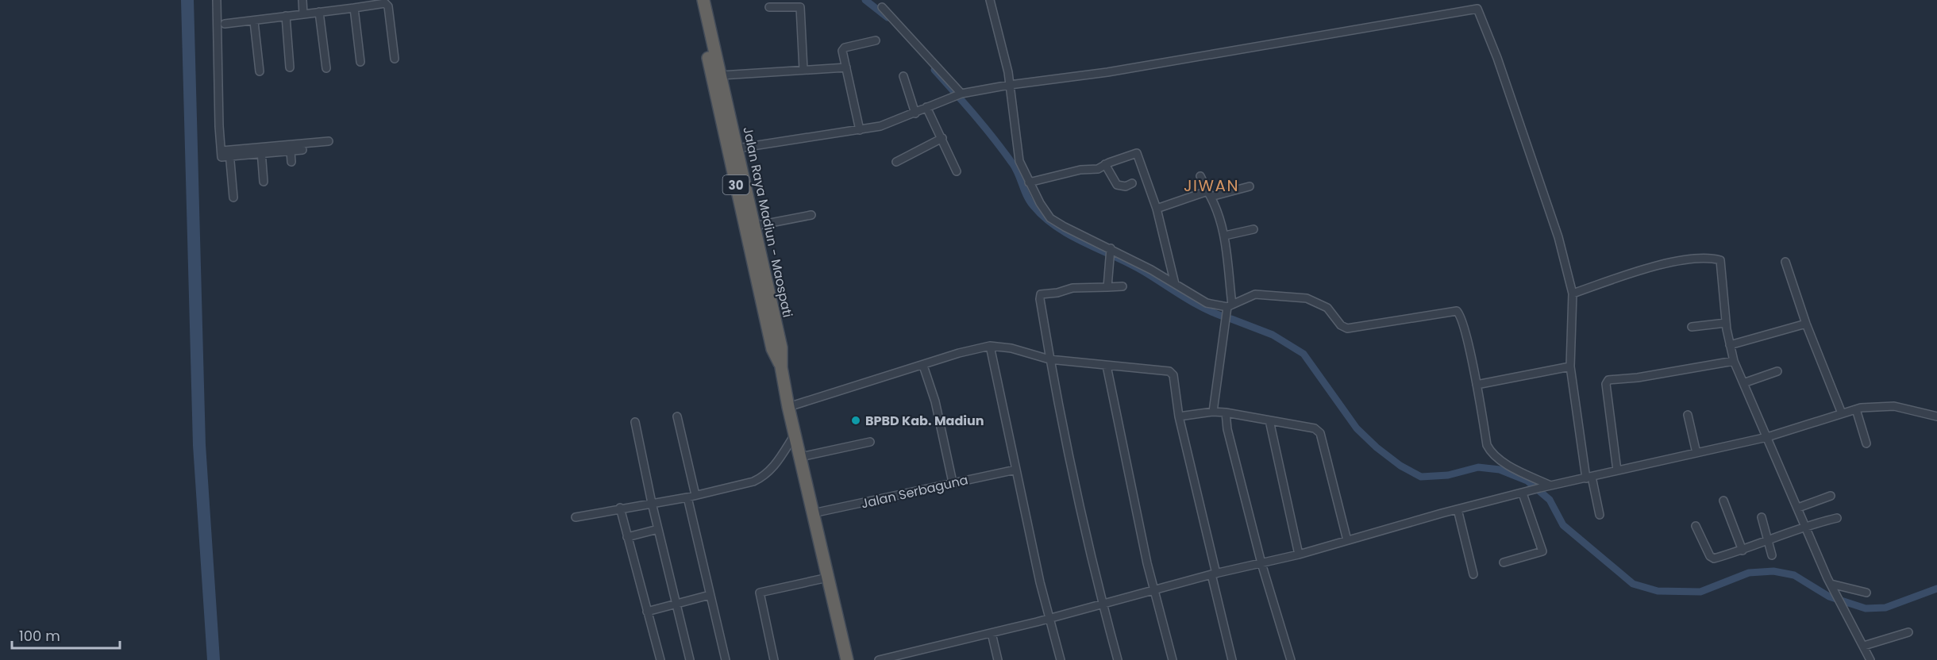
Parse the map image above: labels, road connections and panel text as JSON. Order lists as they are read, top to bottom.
{
  "streets": {
    "highway": ["30", "Jalan Raya Madiun - Maospati"],
    "street": ["Jalan Serbaguna"]
  },
  "crossings": [
    ["Jalan Raya Madiun - Maospati", "Jalan Serbaguna"]
  ],
  "districts": ["JIWAN"],
  "places": ["BPBD Kab. Madiun"],
  "scale_bar": "100 m"
}
